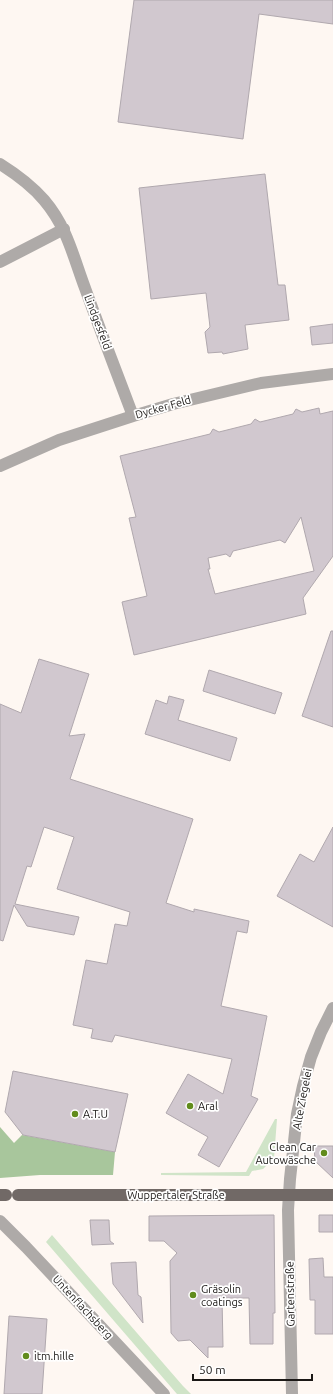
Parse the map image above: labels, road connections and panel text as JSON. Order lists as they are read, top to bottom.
{
  "streets": {
    "main road": ["Wuppertaler Straße"],
    "street": [
      "Lindgesfeld",
      "Dycker Feld",
      "Alte Ziegelei",
      "Gartenstraße",
      "Untenflachsberg"
    ]
  },
  "crossings": [
    ["Lindgesfeld", "Dycker Feld"],
    ["Alte Ziegelei", "Wuppertaler Straße"],
    ["Alte Ziegelei", "Gartenstraße"],
    ["Wuppertaler Straße", "Gartenstraße"]
  ],
  "places": [
    "Aral",
    "A.T.U",
    "Clean Car Autowäsche",
    "Gräsolin coatings",
    "itm.hille"
  ],
  "scale_bar": "50 m"
}
